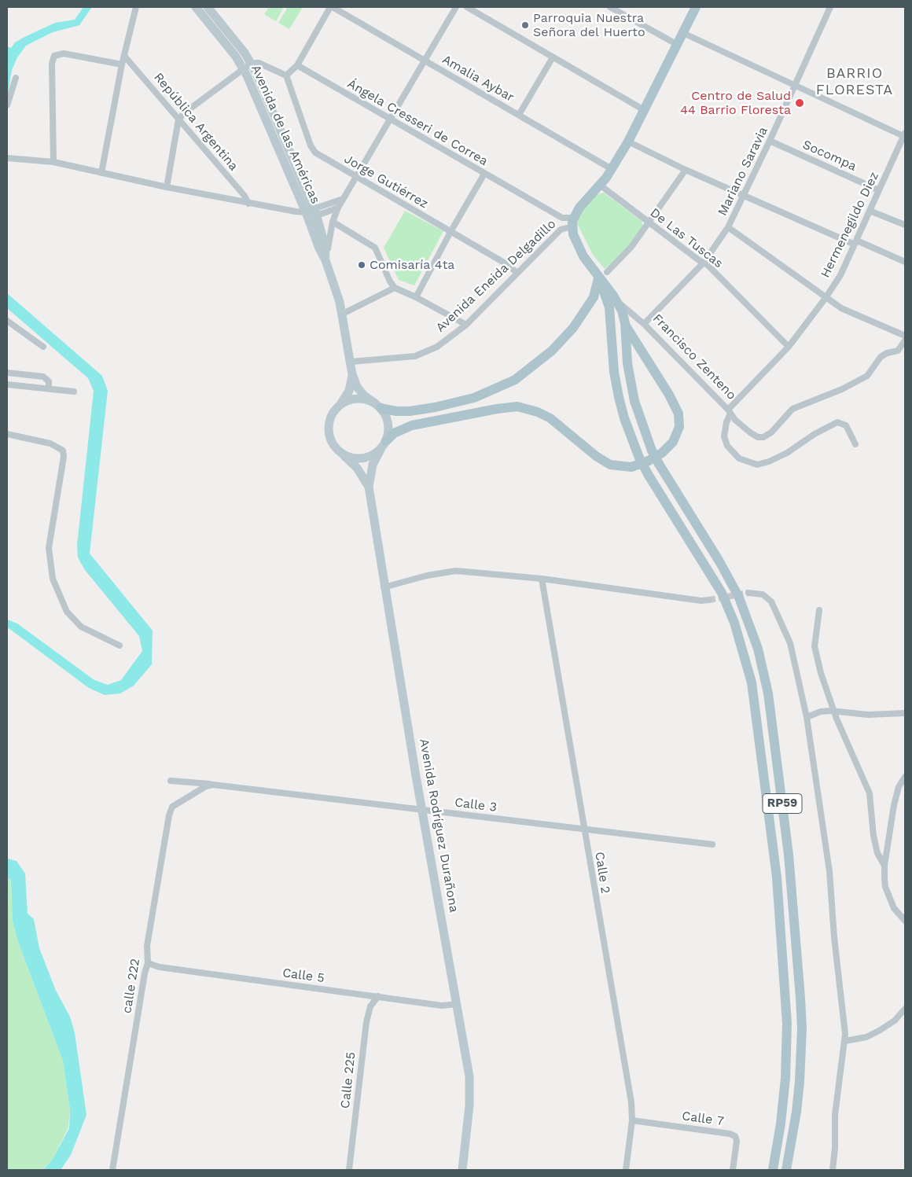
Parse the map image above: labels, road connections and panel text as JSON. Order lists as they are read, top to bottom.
{
  "streets": {
    "main road": [
      "Avenida de las Américas",
      "Avenida Eneida Delgadillo",
      "RP59",
      "Avenida Rodríguez Durañona"
    ],
    "street": [
      "Amalia Aybar",
      "República Argentina",
      "Ángela Cresseri de Correa",
      "Socompa",
      "Mariano Saravia",
      "Jorge Gutiérrez",
      "Hermenegildo Diez",
      "De Las Tuscas",
      "Francisco Zenteno",
      "Calle 3",
      "Calle 2",
      "Calle 5",
      "calle 222",
      "Calle 225",
      "Calle 7"
    ]
  },
  "crossings": [
    ["Amalia Aybar", "Avenida Eneida Delgadillo"],
    ["Ángela Cresseri de Correa", "Avenida Eneida Delgadillo"],
    ["Avenida de las Américas", "Avenida Eneida Delgadillo"],
    ["Socompa", "Mariano Saravia"],
    ["Socompa", "Hermenegildo Diez"],
    ["Mariano Saravia", "De Las Tuscas"],
    ["Mariano Saravia", "Francisco Zenteno"],
    ["Jorge Gutiérrez", "Avenida Eneida Delgadillo"],
    ["Hermenegildo Diez", "De Las Tuscas"],
    ["Hermenegildo Diez", "Francisco Zenteno"],
    ["De Las Tuscas", "Avenida Eneida Delgadillo"],
    ["Calle 3", "Avenida Rodríguez Durañona"],
    ["Calle 3", "Calle 2"],
    ["Calle 3", "calle 222"],
    ["Avenida Rodríguez Durañona", "Calle 5"],
    ["Calle 2", "Calle 7"],
    ["Calle 5", "calle 222"],
    ["Calle 5", "Calle 225"]
  ],
  "districts": ["BARRIO FLORESTA"],
  "places": ["Parroquia Nuestra Señora del Huerto", "Centro de Salud 44 Barrio Floresta", "Comisaría 4ta"]
}
